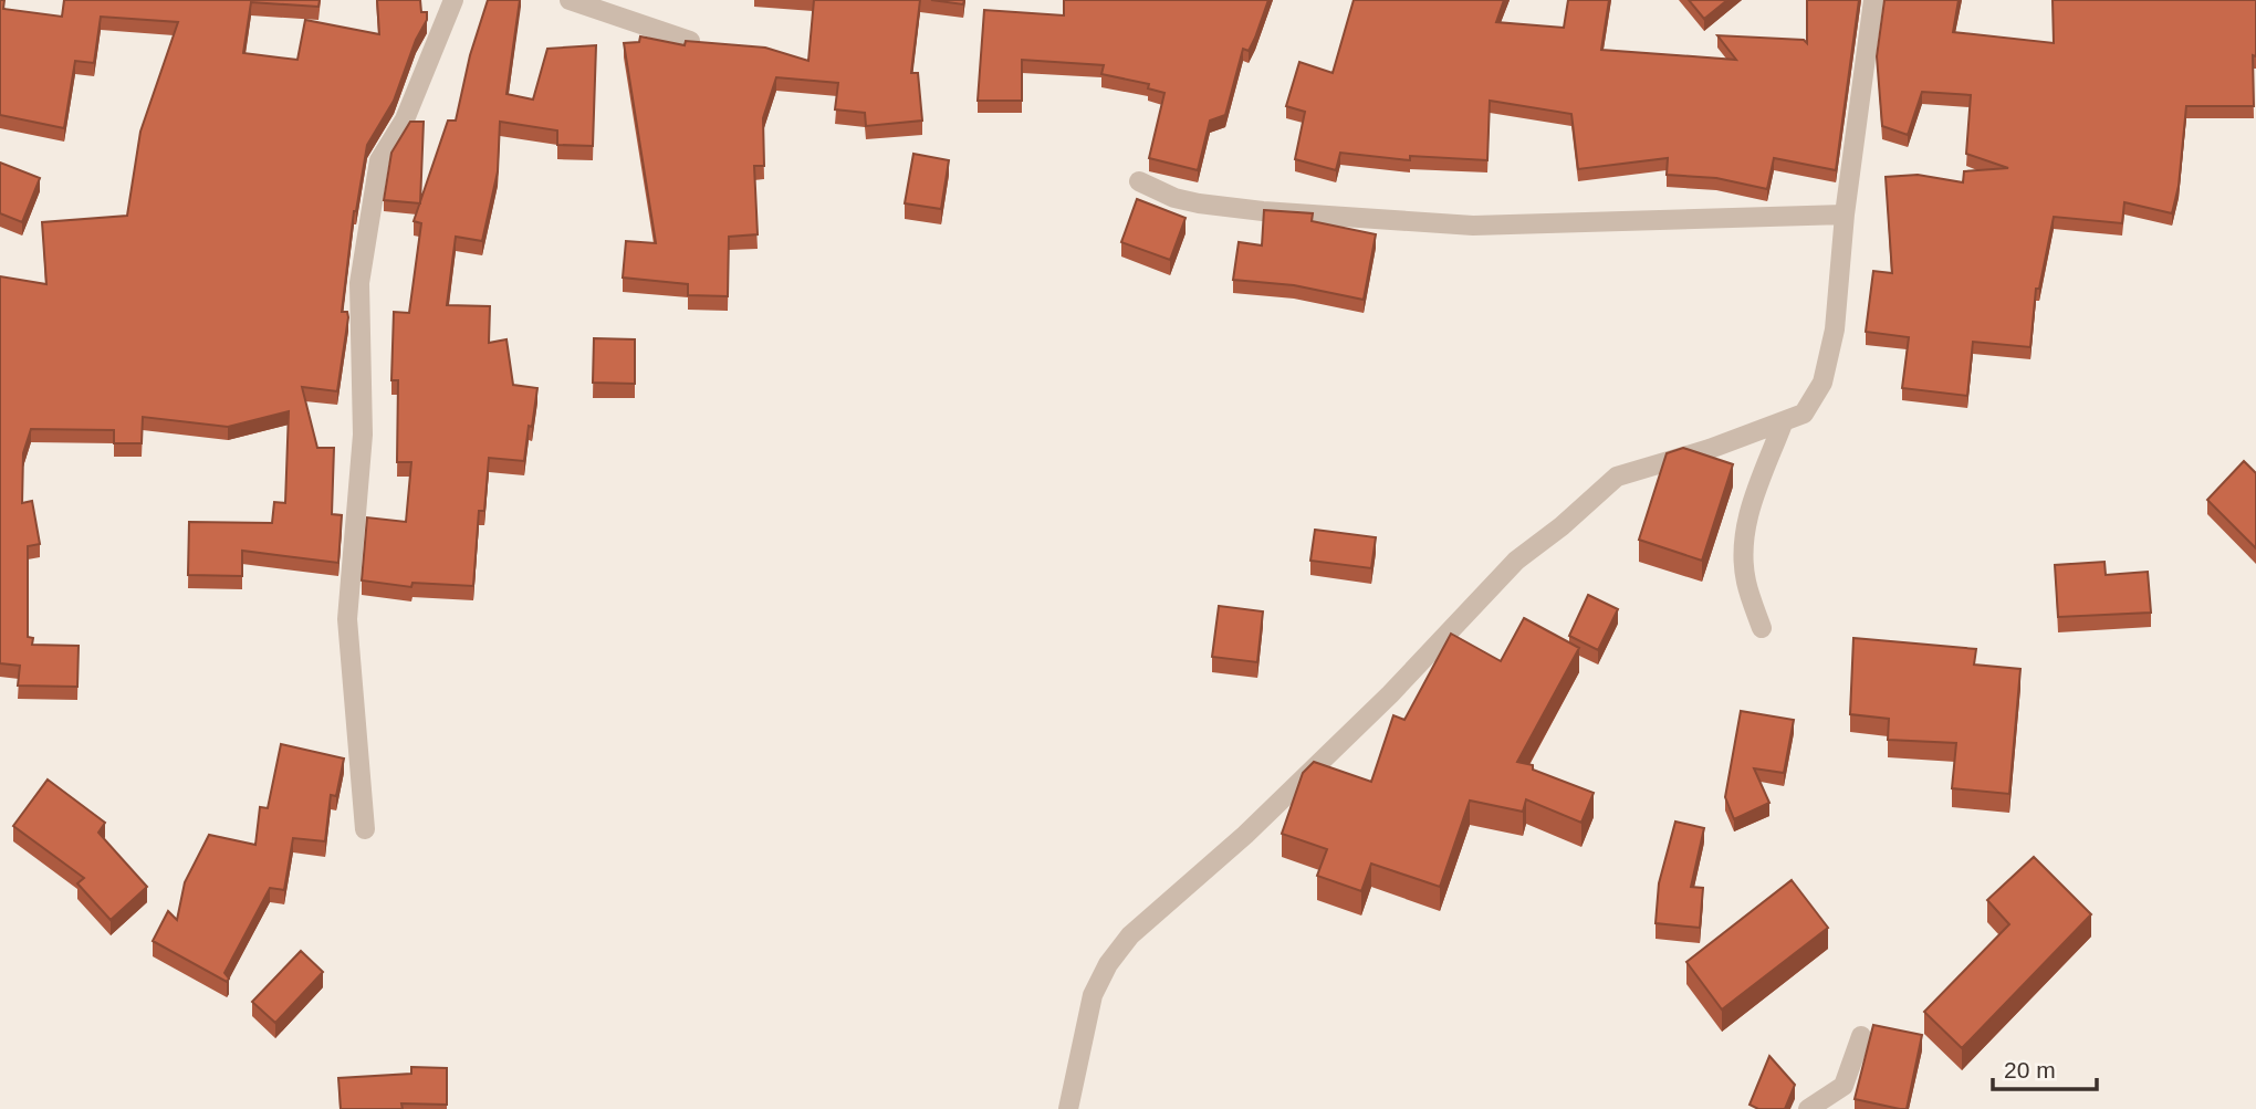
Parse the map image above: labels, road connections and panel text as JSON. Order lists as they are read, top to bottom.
{
  "scale_bar": "20 m"
}
